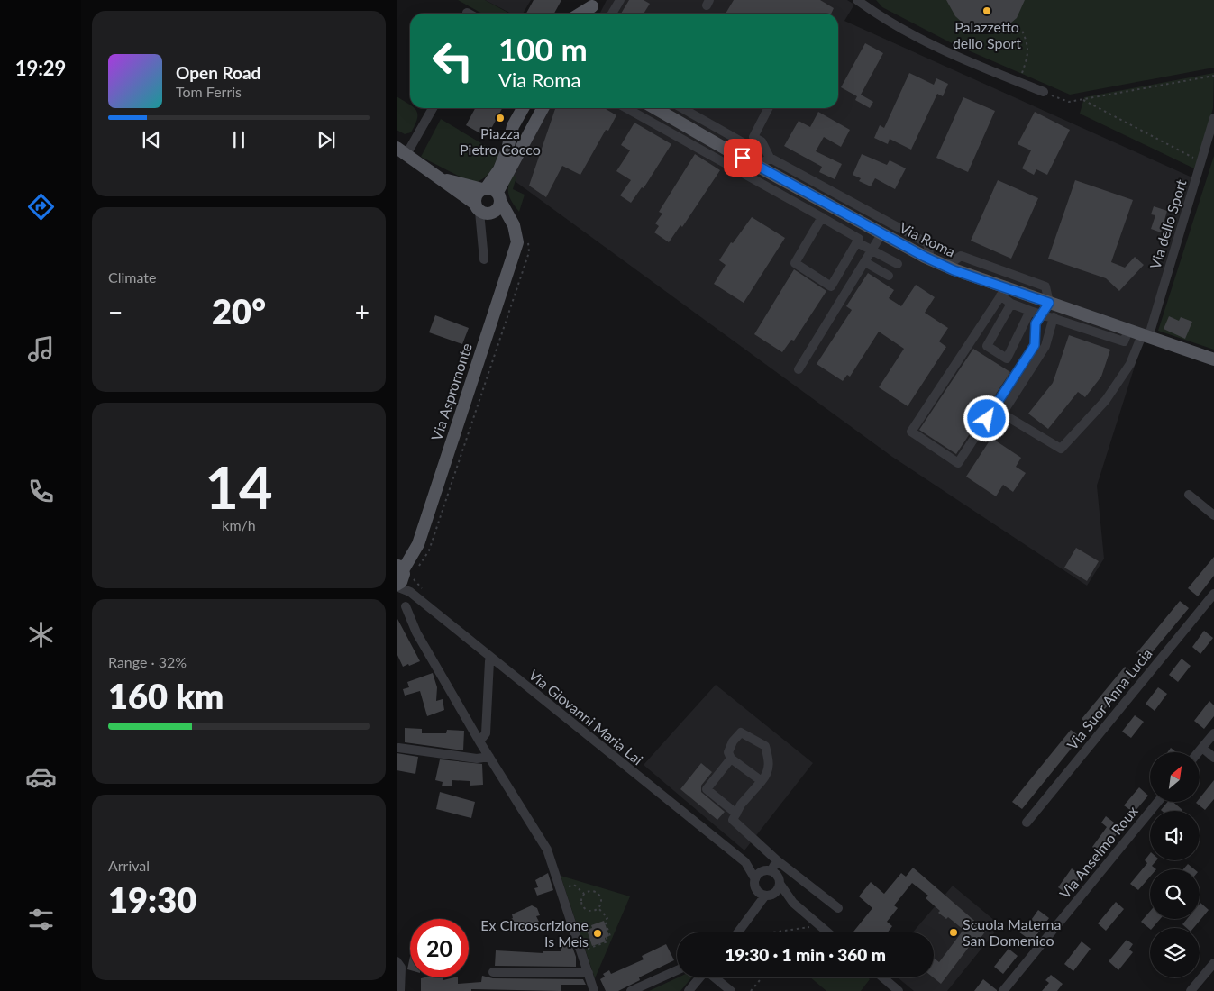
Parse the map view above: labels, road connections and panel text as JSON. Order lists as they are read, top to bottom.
{
  "streets": {
    "main road": ["Via Roma", "Via Aspromonte"],
    "street": [
      "Via dello Sport",
      "Via Suor Anna Lucia",
      "Via Giovanni Maria Lai",
      "Via Anselmo Roux"
    ]
  },
  "crossings": [
    ["Via dello Sport", "Via Roma"],
    ["Via Aspromonte", "Via Giovanni Maria Lai"]
  ],
  "places": [
    "Palazzetto dello Sport",
    "Piazza Pietro Cocco",
    "Scuola Materna San Domenico",
    "Ex Circoscrizione Is Meis"
  ],
  "north": "top right",
  "page": {
    "tabs": "19:29",
    "turn": ["100 m", "Via Roma"],
    "song": ["Open Road", "Tom Ferris"],
    "tile": [
      "Climate",
      ["14", "km/h"],
      ["Range · 32%", "160 km"],
      ["Arrival", "19:30"]
    ],
    "heat": ["−", "20°", "+"],
    "limit": "20",
    "trip": "19:30 · 1 min · 360 m"
  }
}
